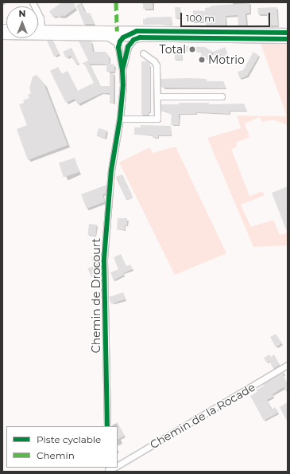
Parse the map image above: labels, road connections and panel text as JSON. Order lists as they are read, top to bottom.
{
  "streets": {
    "street": ["Chemin de Drocourt", "Chemin de la Rocade"]
  },
  "places": ["Total", "Motrio"],
  "legend": ["Piste cyclable", "Chemin"],
  "scale_bar": "100 m",
  "north": "top"
}
